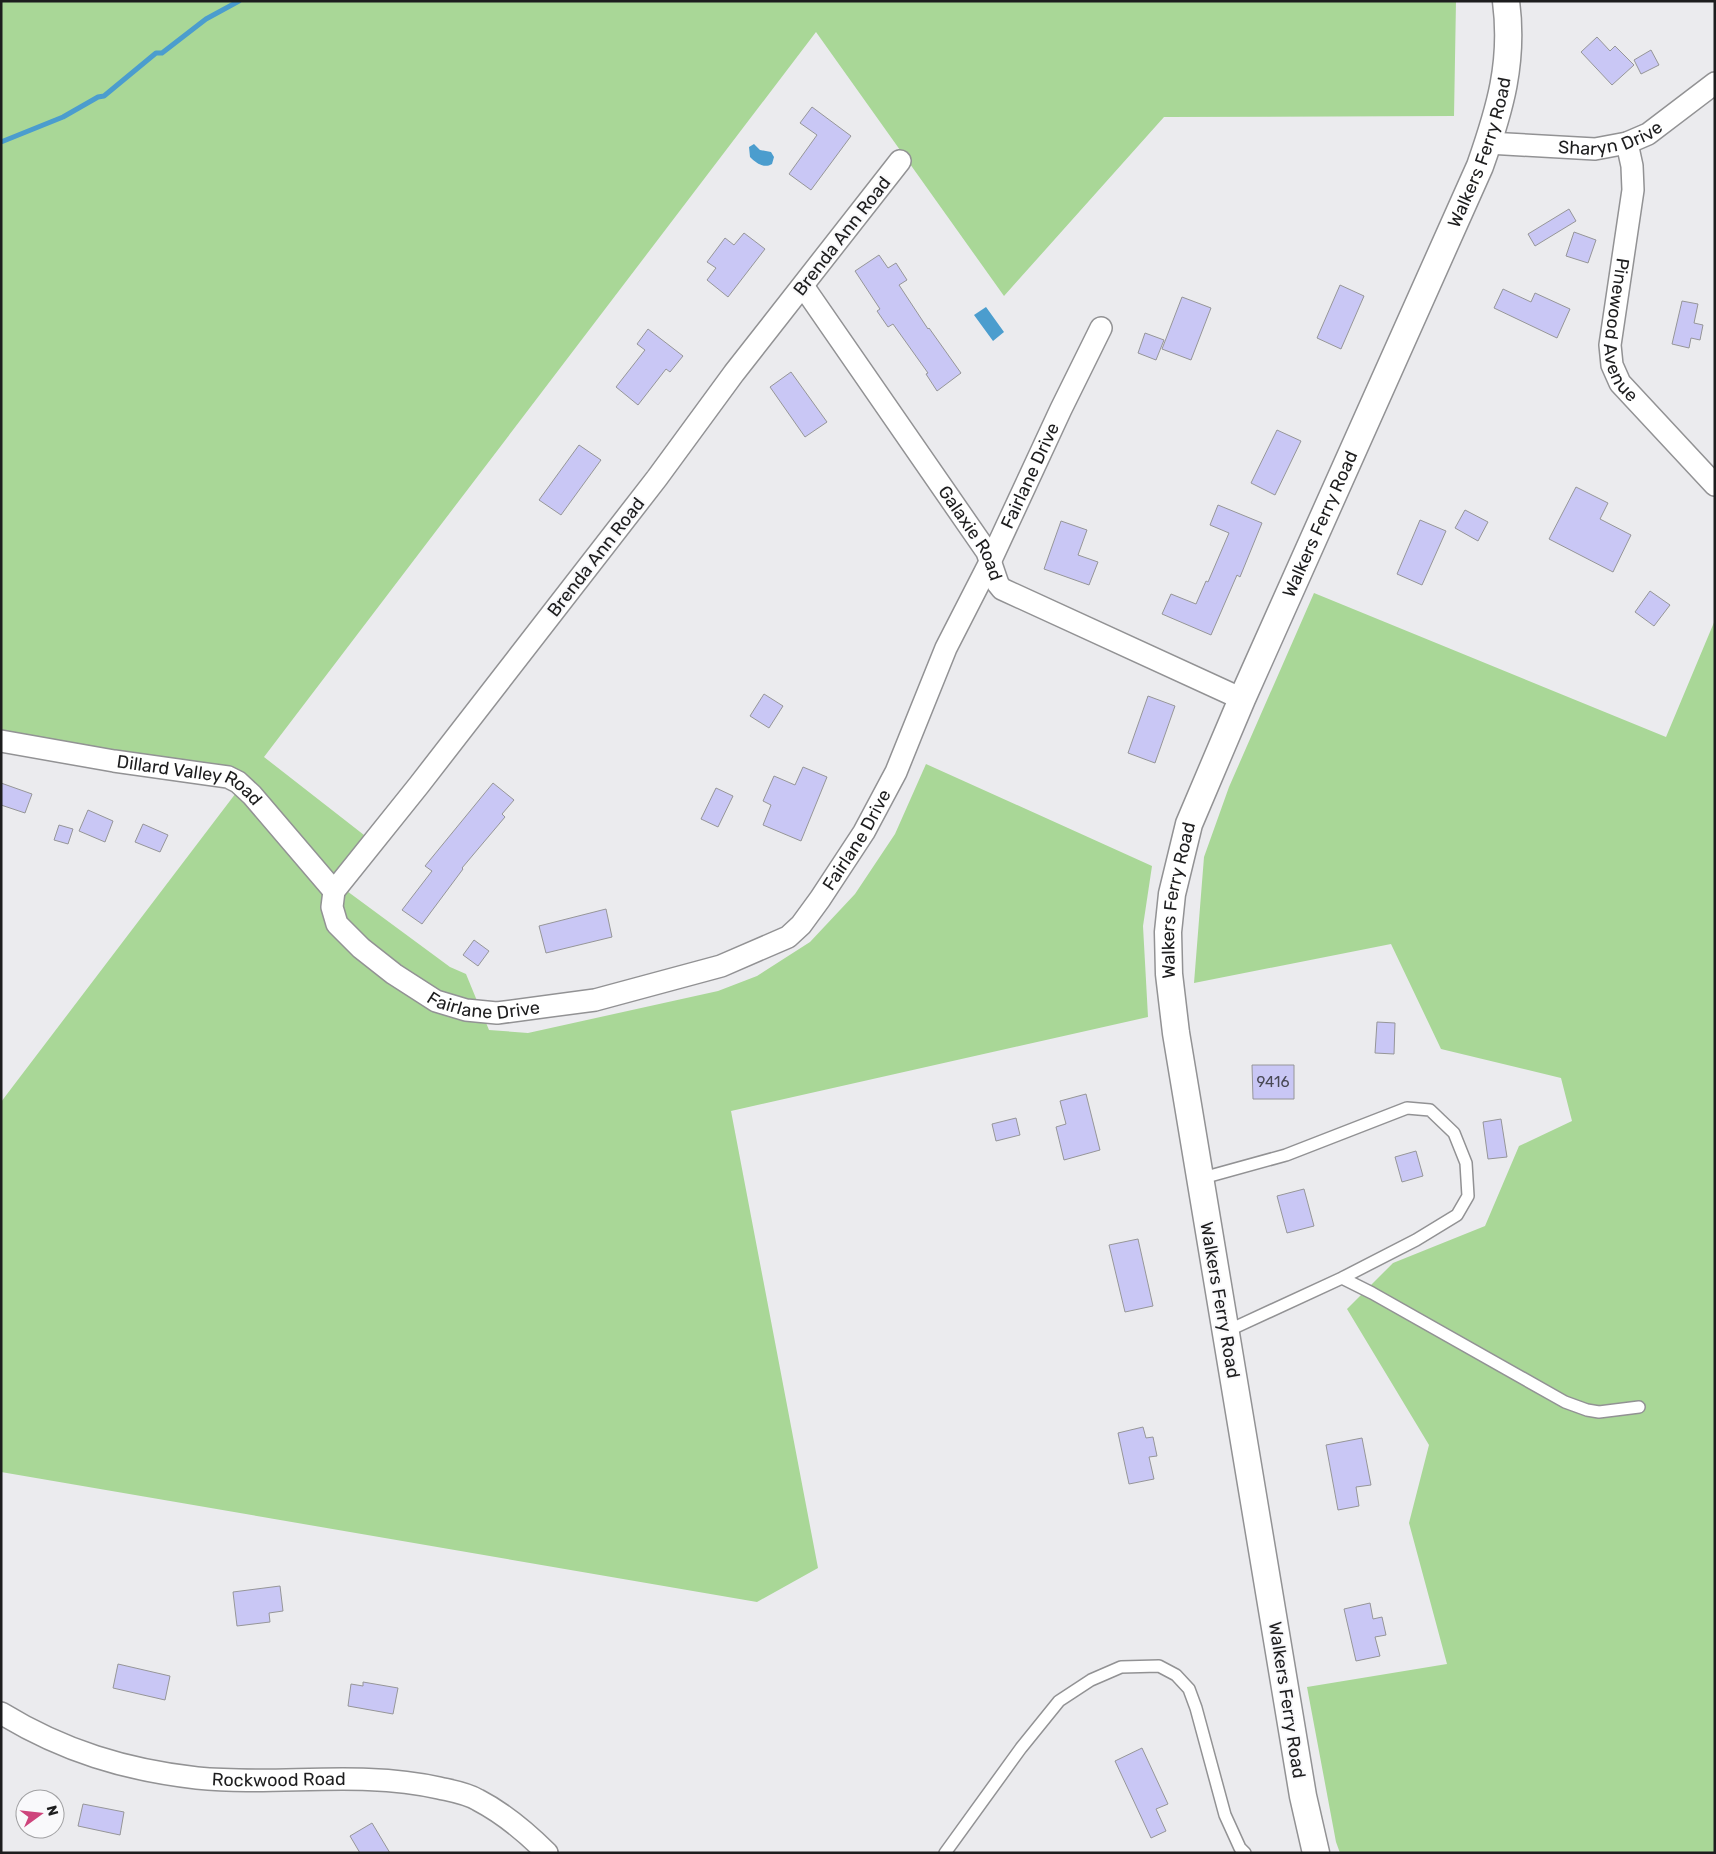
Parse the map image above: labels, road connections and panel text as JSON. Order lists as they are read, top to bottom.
{
  "streets": {
    "street": [
      "Sharyn Drive",
      "Walkers Ferry Road",
      "Brenda Ann Road",
      "Pinewood Avenue",
      "Fairlane Drive",
      "Galaxie Road",
      "Dillard Valley Road",
      "Rockwood Road"
    ]
  },
  "crossings": [
    ["Sharyn Drive", "Walkers Ferry Road"],
    ["Sharyn Drive", "Pinewood Avenue"],
    ["Walkers Ferry Road", "Galaxie Road"],
    ["Brenda Ann Road", "Fairlane Drive"],
    ["Brenda Ann Road", "Galaxie Road"],
    ["Brenda Ann Road", "Dillard Valley Road"],
    ["Fairlane Drive", "Galaxie Road"],
    ["Fairlane Drive", "Dillard Valley Road"]
  ],
  "house_numbers": ["9416"],
  "north": "right"
}
